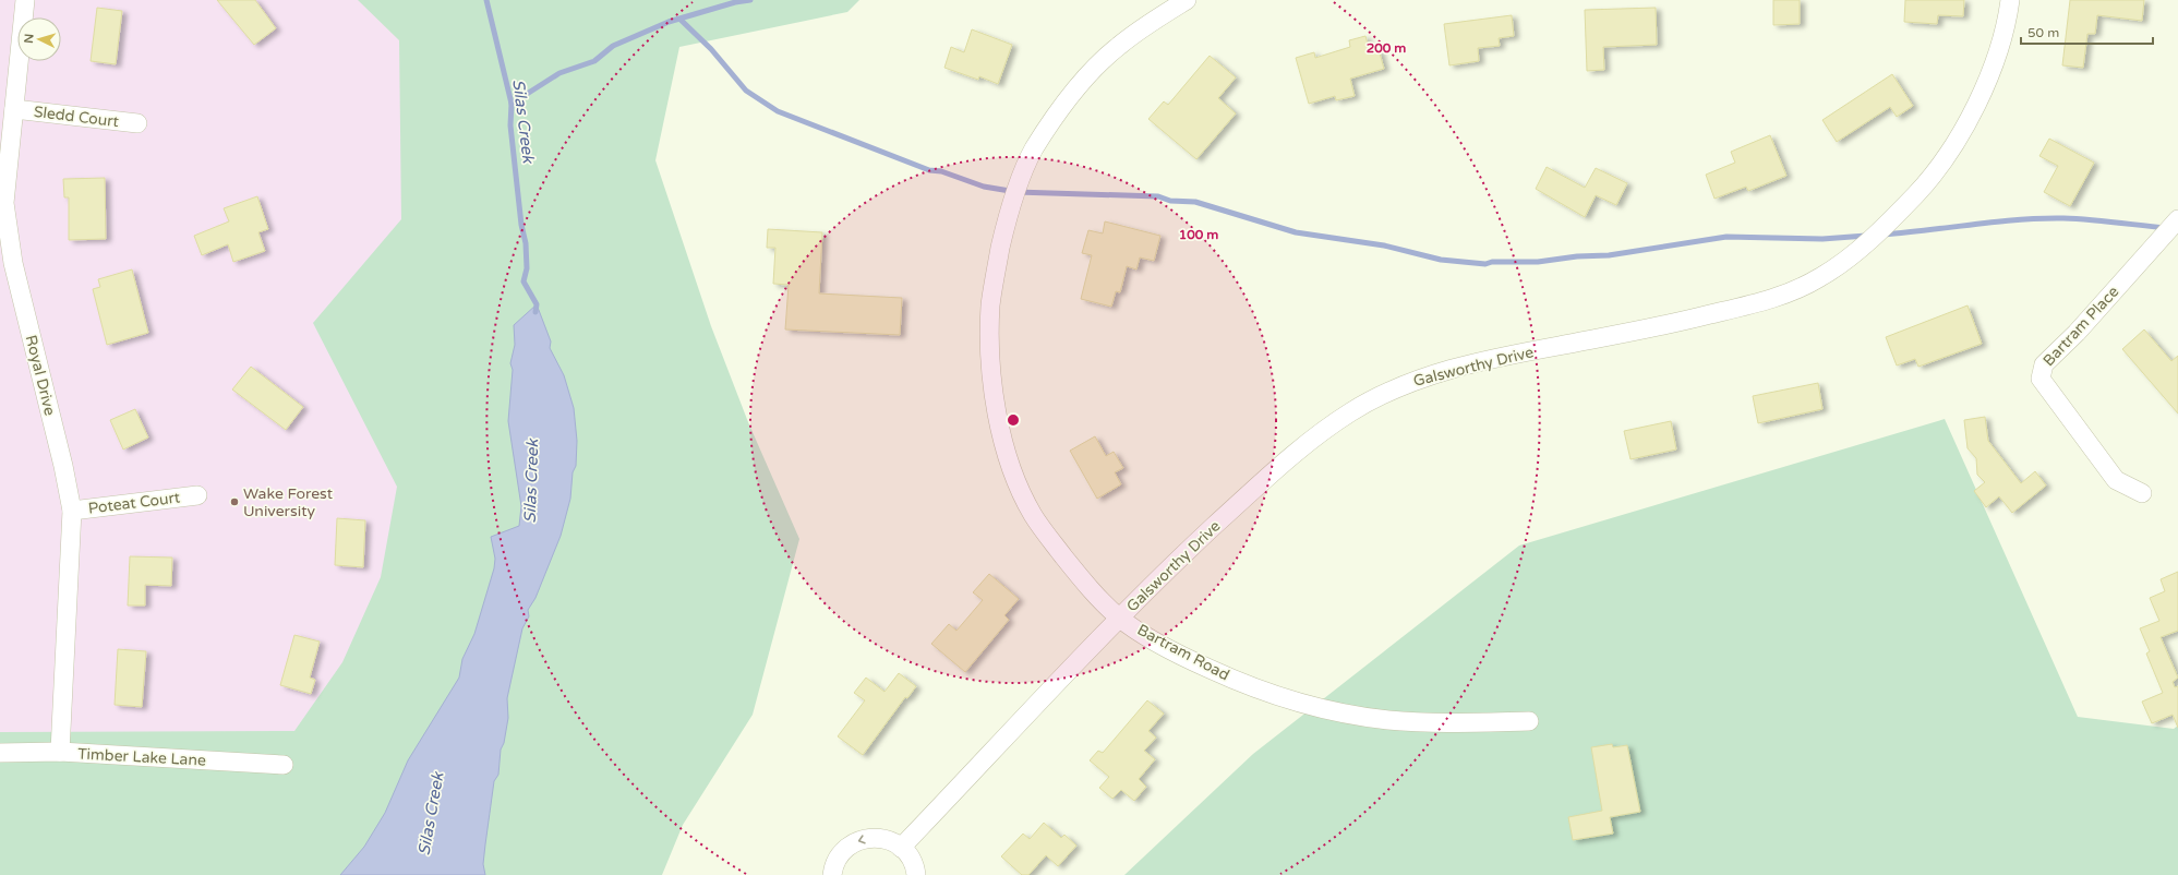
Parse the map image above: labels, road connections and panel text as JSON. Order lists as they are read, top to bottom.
{
  "streets": {
    "street": [
      "Sledd Court",
      "Bartram Place",
      "Galsworthy Drive",
      "Royal Drive",
      "Poteat Court",
      "Bartram Road",
      "Timber Lake Lane"
    ]
  },
  "crossings": [
    ["Sledd Court", "Royal Drive"],
    ["Galsworthy Drive", "Bartram Road"],
    ["Royal Drive", "Poteat Court"],
    ["Royal Drive", "Timber Lake Lane"]
  ],
  "water": ["Silas Creek"],
  "places": ["Wake Forest University"],
  "scale_bar": "50 m",
  "north": "left",
  "rings": ["200 m", "100 m"]
}
